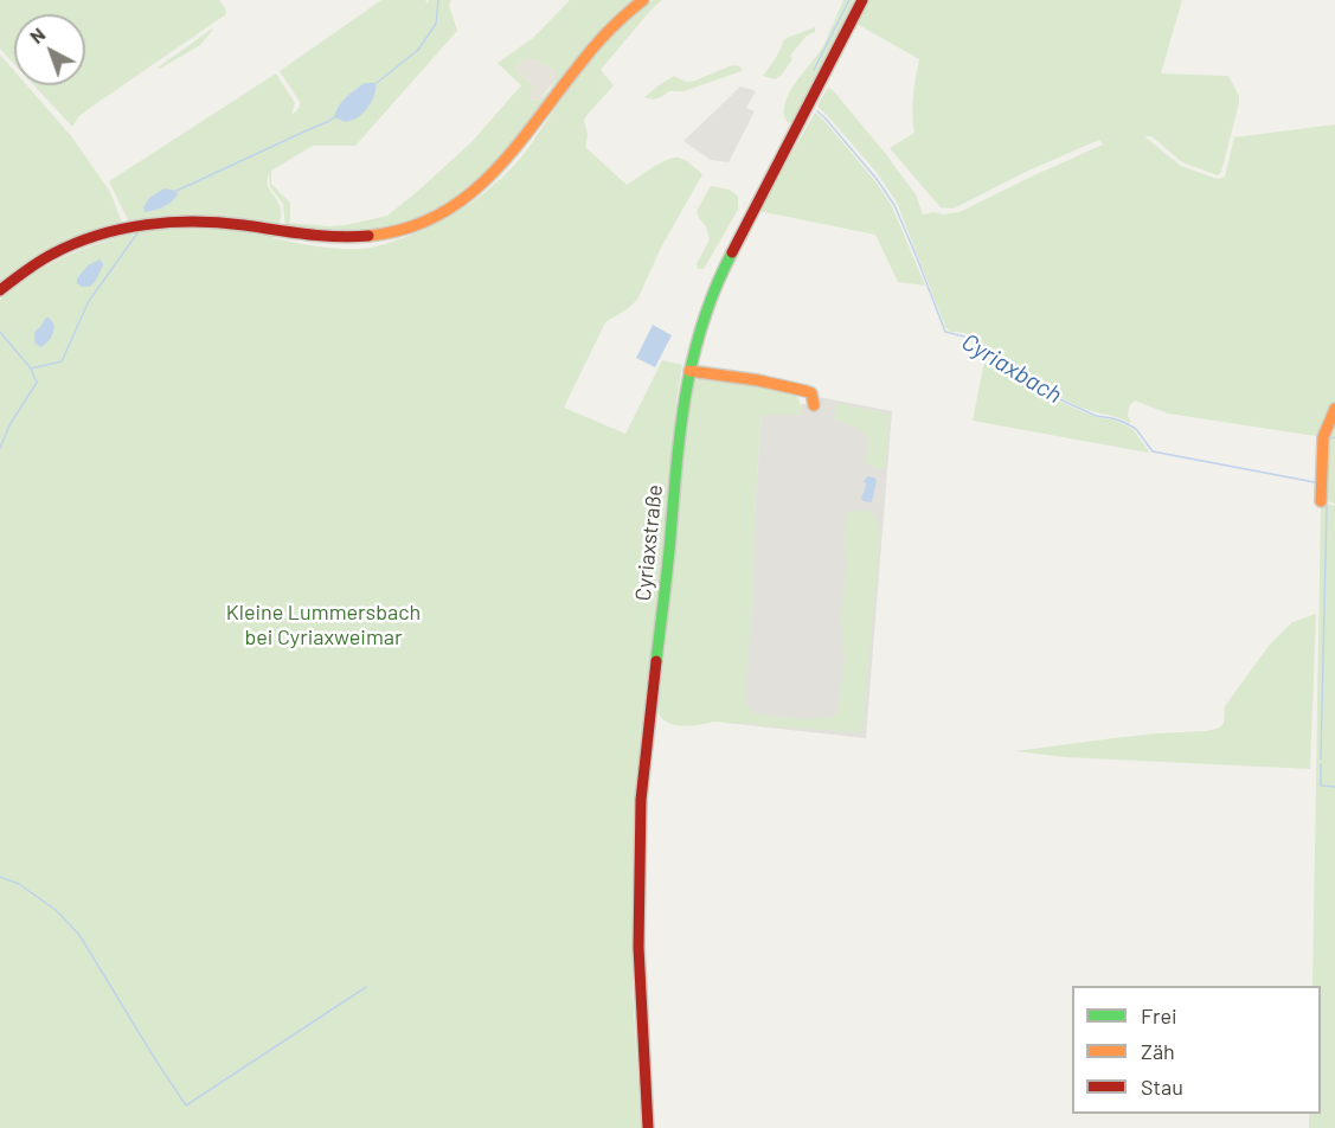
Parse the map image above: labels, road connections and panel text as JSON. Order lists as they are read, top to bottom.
{
  "streets": {
    "street": ["Cyriaxstraße"]
  },
  "water": ["Cyriaxbach"],
  "parks": ["Kleine Lummersbach bei Cyriaxweimar"],
  "legend": ["Frei", "Zäh", "Stau"],
  "north": "top left"
}
